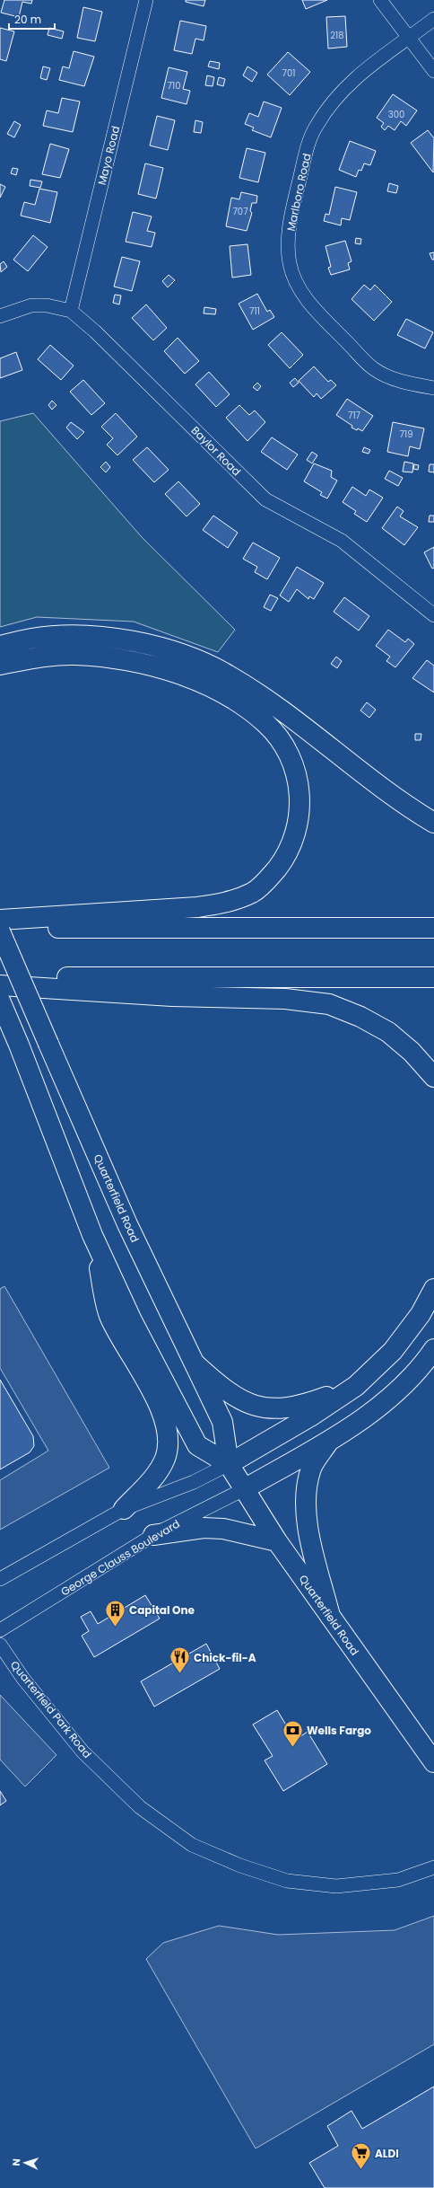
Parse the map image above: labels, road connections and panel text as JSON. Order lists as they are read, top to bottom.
{
  "streets": {
    "main road": ["Quarterfield Road"],
    "street": [
      "Mayo Road",
      "Marlboro Road",
      "Baylor Road",
      "George Clauss Boulevard",
      "Quarterfield Park Road"
    ]
  },
  "crossings": [
    ["Mayo Road", "Baylor Road"],
    ["Quarterfield Road", "George Clauss Boulevard"]
  ],
  "places": {
    "building": ["Capital One"],
    "restaurant": ["Chick-fil-A"],
    "bank": ["Wells Fargo"],
    "supermarket": ["ALDI"]
  },
  "house_numbers": [
    "218",
    "701",
    "710",
    "300",
    "707",
    "711",
    "717",
    "719"
  ],
  "scale_bar": "20 m",
  "north": "left"
}
